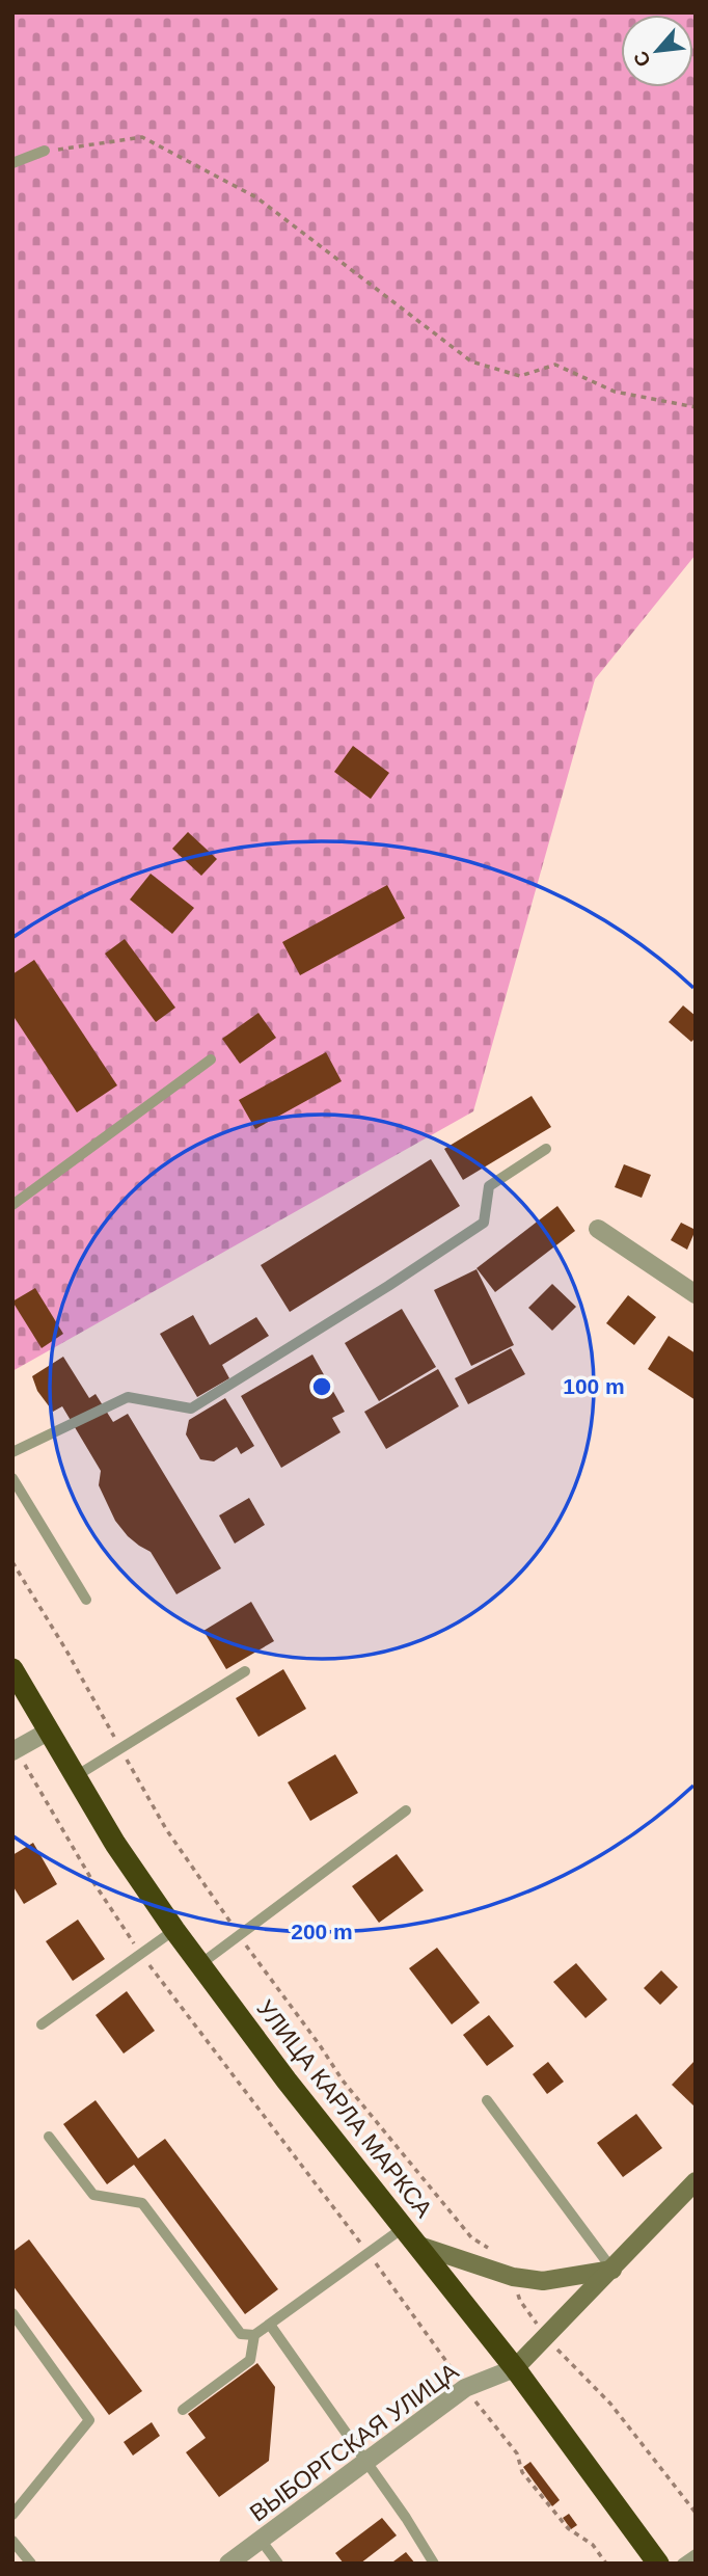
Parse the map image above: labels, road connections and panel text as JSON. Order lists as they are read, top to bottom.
{
  "streets": {
    "highway": ["УЛИЦА КАРЛА МАРКСА"],
    "street": ["ВЫБОРГСКАЯ УЛИЦА"]
  },
  "crossings": [
    ["УЛИЦА КАРЛА МАРКСА", "ВЫБОРГСКАЯ УЛИЦА"]
  ],
  "north": "bottom left",
  "rings": ["100 m", "200 m"]
}
